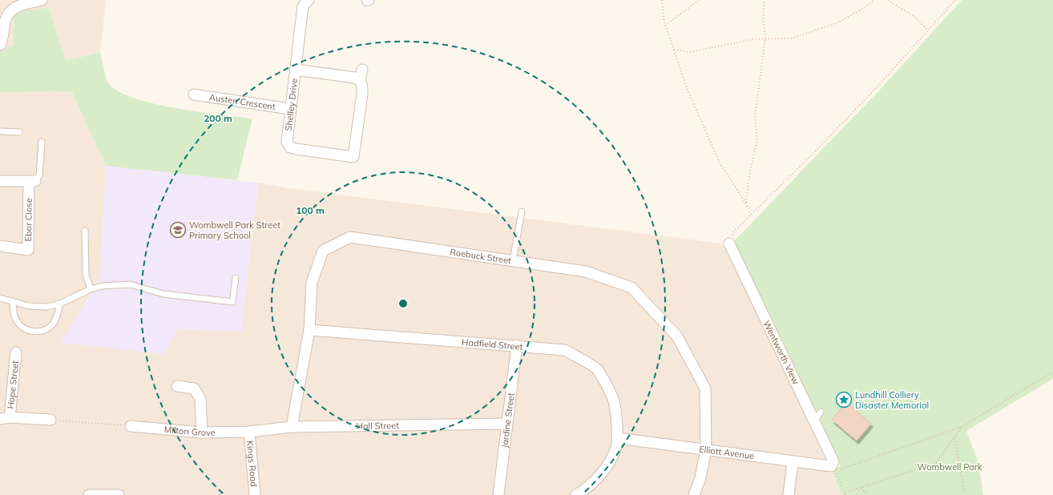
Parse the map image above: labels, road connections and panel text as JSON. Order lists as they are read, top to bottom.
{
  "streets": {
    "street": [
      "Austen Crescent",
      "Shelley Drive",
      "Ebor Close",
      "Roebuck Street",
      "Hadfield Street",
      "Wentworth View",
      "Hope Street",
      "Jardine Street",
      "Hall Street",
      "Milton Grove",
      "Elliott Avenue",
      "Kings Road"
    ]
  },
  "crossings": [
    ["Austen Crescent", "Shelley Drive"],
    ["Roebuck Street", "Hadfield Street"],
    ["Roebuck Street", "Hall Street"],
    ["Roebuck Street", "Elliott Avenue"],
    ["Hadfield Street", "Jardine Street"],
    ["Hadfield Street", "Elliott Avenue"],
    ["Wentworth View", "Elliott Avenue"],
    ["Jardine Street", "Hall Street"],
    ["Hall Street", "Milton Grove"],
    ["Hall Street", "Kings Road"],
    ["Milton Grove", "Kings Road"]
  ],
  "parks": ["Wombwell Park"],
  "places": {
    "school or university": ["Wombwell Park Street Primary School"],
    "place": ["Lundhill Colliery Disaster Memorial"]
  },
  "rings": ["200 m", "100 m"]
}
